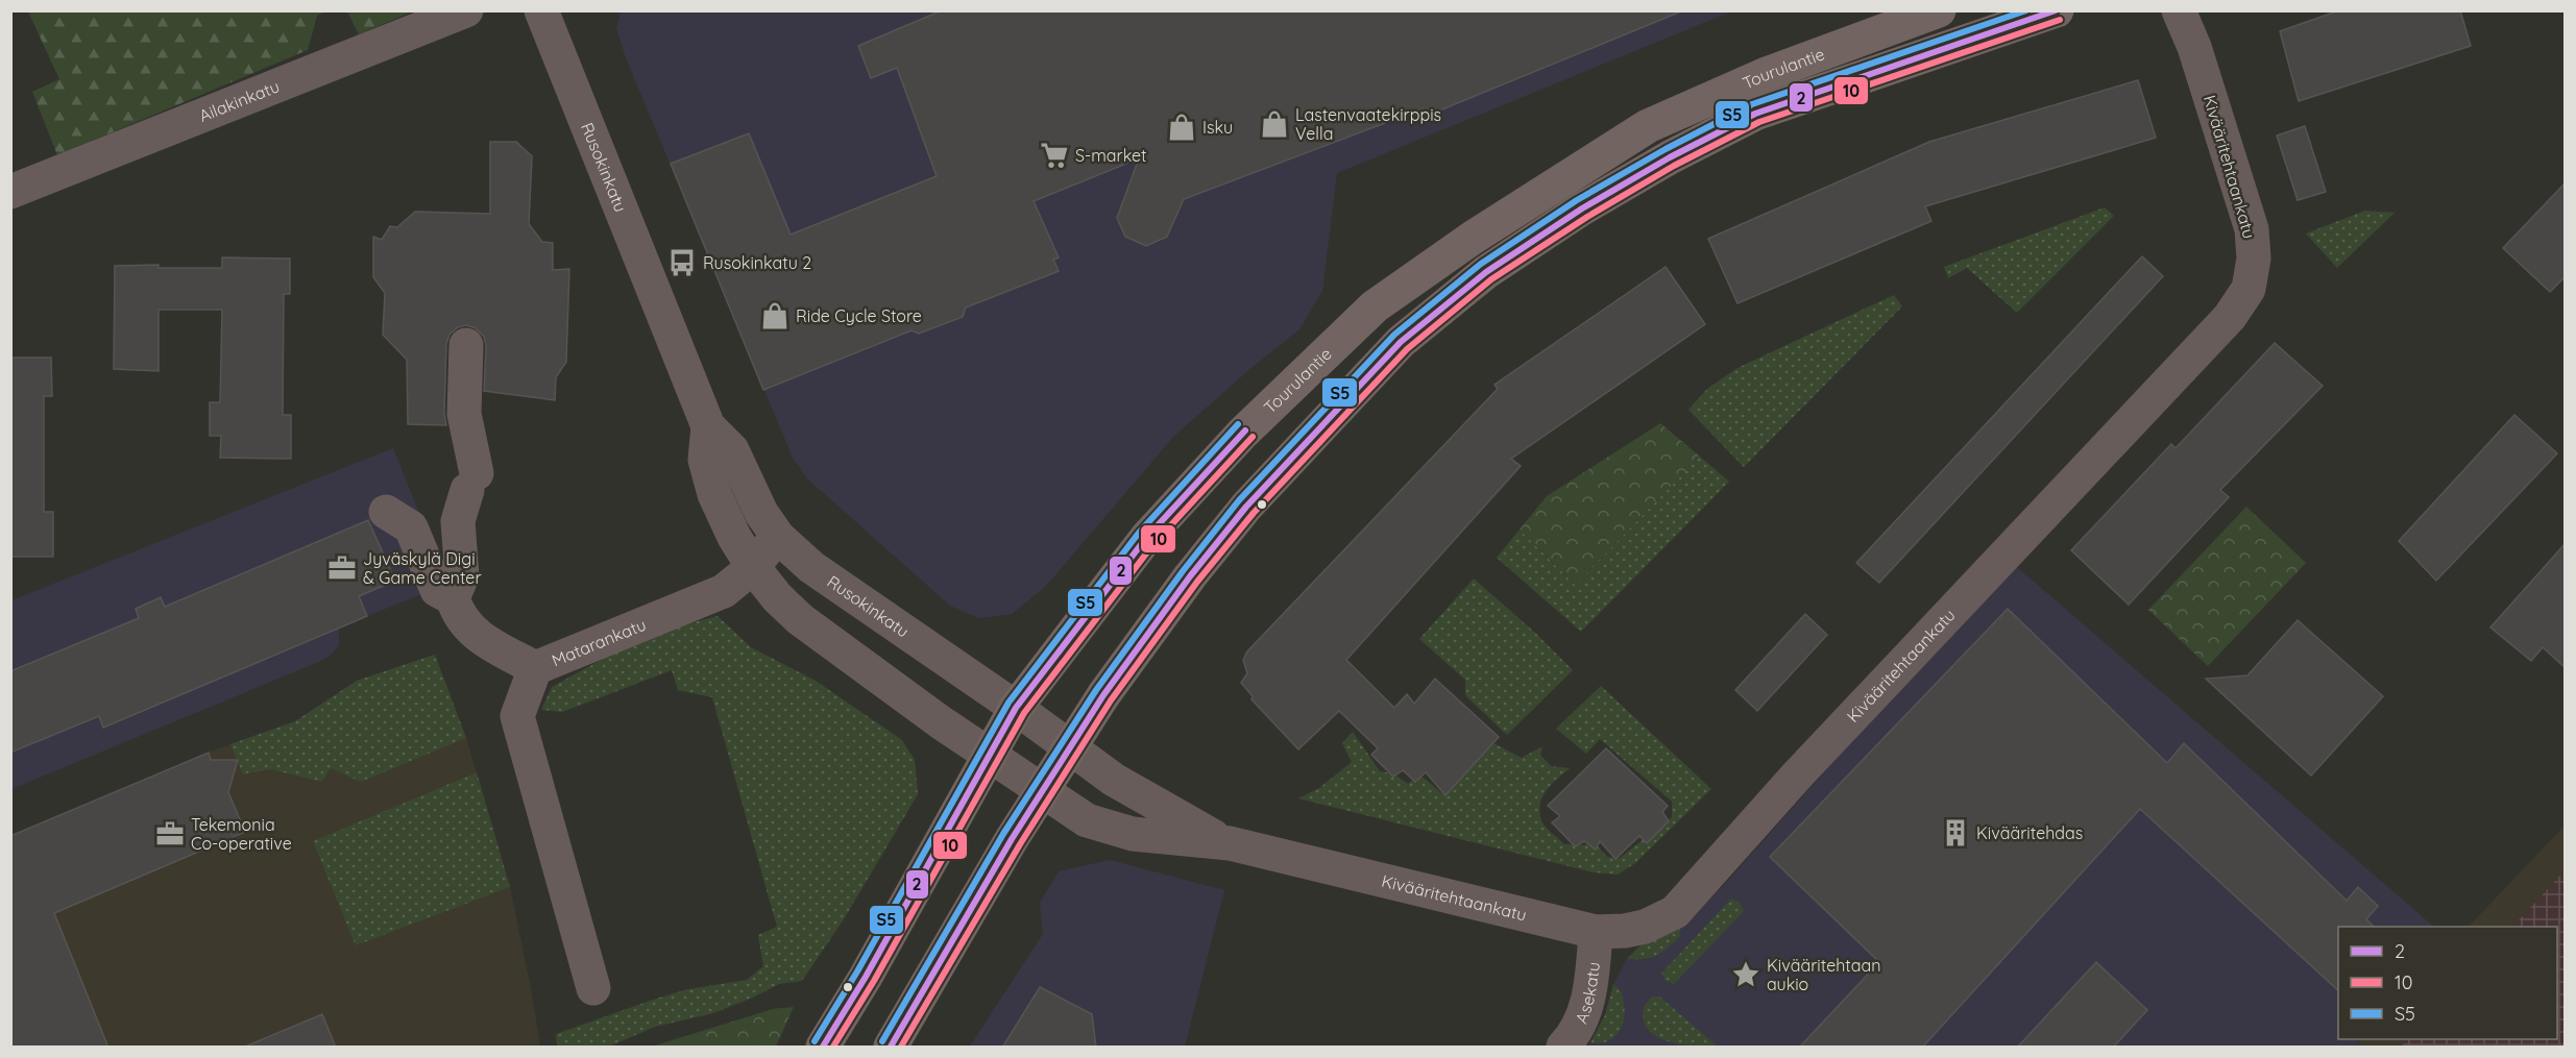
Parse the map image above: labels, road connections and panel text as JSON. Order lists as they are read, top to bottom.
{
  "streets": {
    "main road": ["Tourulantie"],
    "street": [
      "Ailakinkatu",
      "Rusokinkatu",
      "Kivääritehtaankatu",
      "Matarankatu",
      "Asekatu"
    ]
  },
  "crossings": [
    ["Tourulantie", "Rusokinkatu"],
    ["Tourulantie", "Kivääritehtaankatu"],
    ["Rusokinkatu", "Kivääritehtaankatu"],
    ["Rusokinkatu", "Matarankatu"],
    ["Kivääritehtaankatu", "Asekatu"]
  ],
  "places": {
    "shop": ["Lastenvaatekirppis Vella", "Isku", "Ride Cycle Store"],
    "supermarket": ["S-market"],
    "bus stop": ["Rusokinkatu 2"],
    "office": ["Jyväskylä Digi & Game Center", "Tekemonia Co-operative"],
    "building": ["Kivääritehdas"],
    "place": ["Kivääritehtaan aukio"]
  },
  "lines": ["transit line 2", "transit line S5", "transit line 10"],
  "legend": ["2", "10", "S5"]
}
